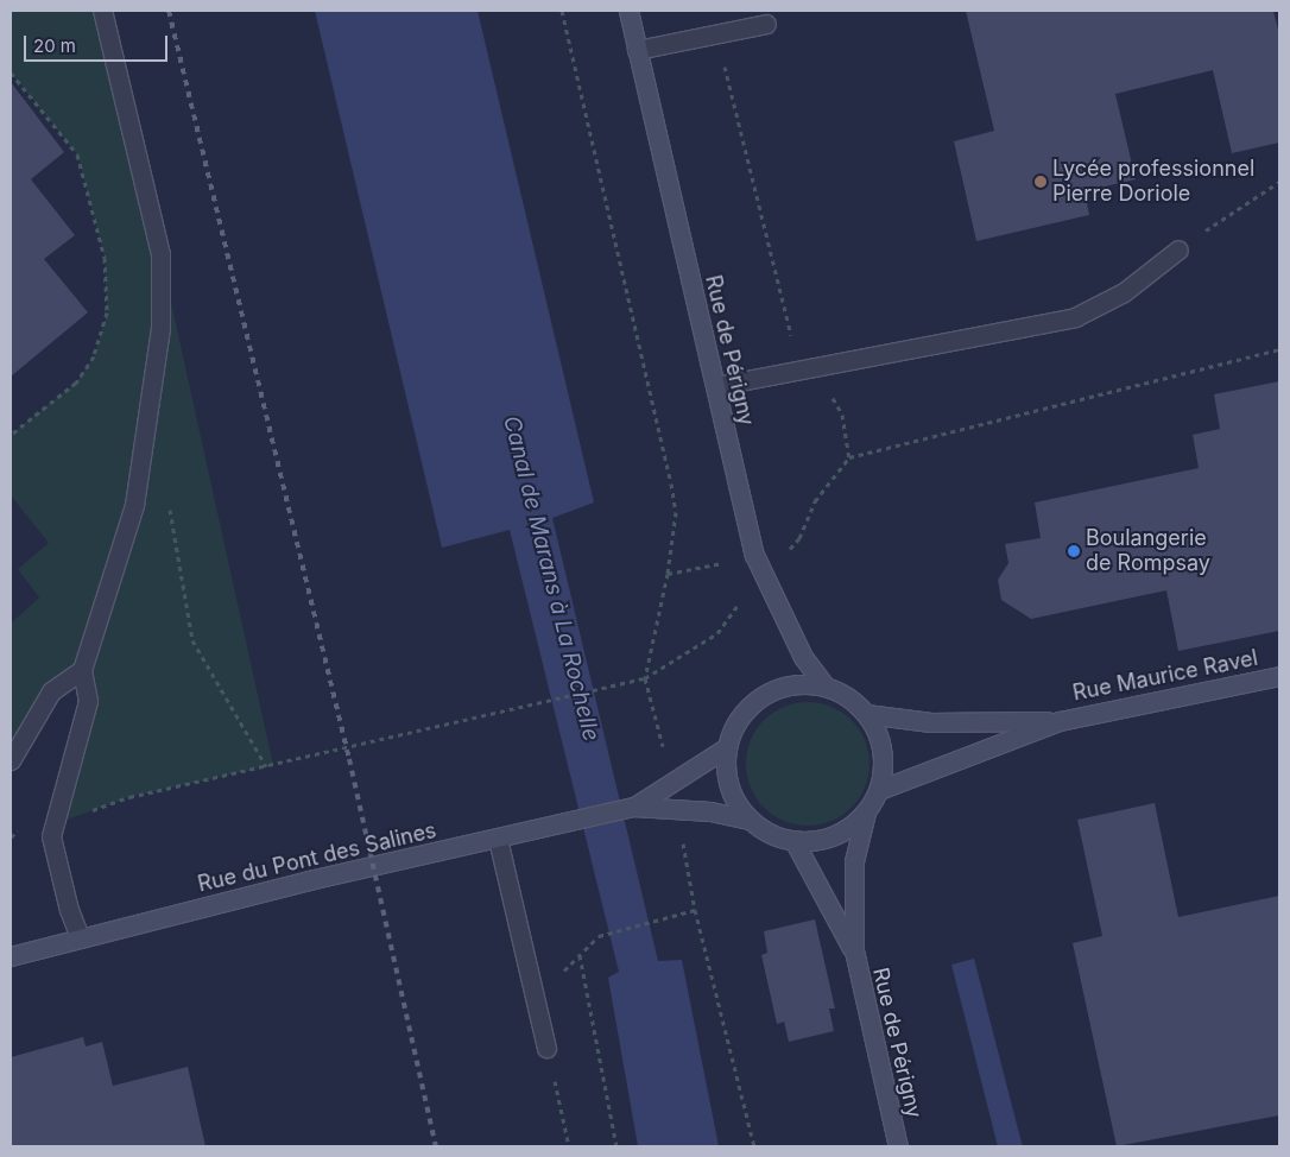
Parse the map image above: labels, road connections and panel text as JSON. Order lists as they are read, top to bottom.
{
  "streets": {
    "street": ["Rue de Périgny", "Rue Maurice Ravel", "Rue du Pont des Salines"]
  },
  "crossings": [
    ["Rue de Périgny", "Rue Maurice Ravel"],
    ["Rue de Périgny", "Rue du Pont des Salines"],
    ["Rue Maurice Ravel", "Rue du Pont des Salines"]
  ],
  "water": ["Canal de Marans à La Rochelle"],
  "places": ["Lycée professionnel Pierre Doriole", "Boulangerie de Rompsay"],
  "scale_bar": "20 m"
}
